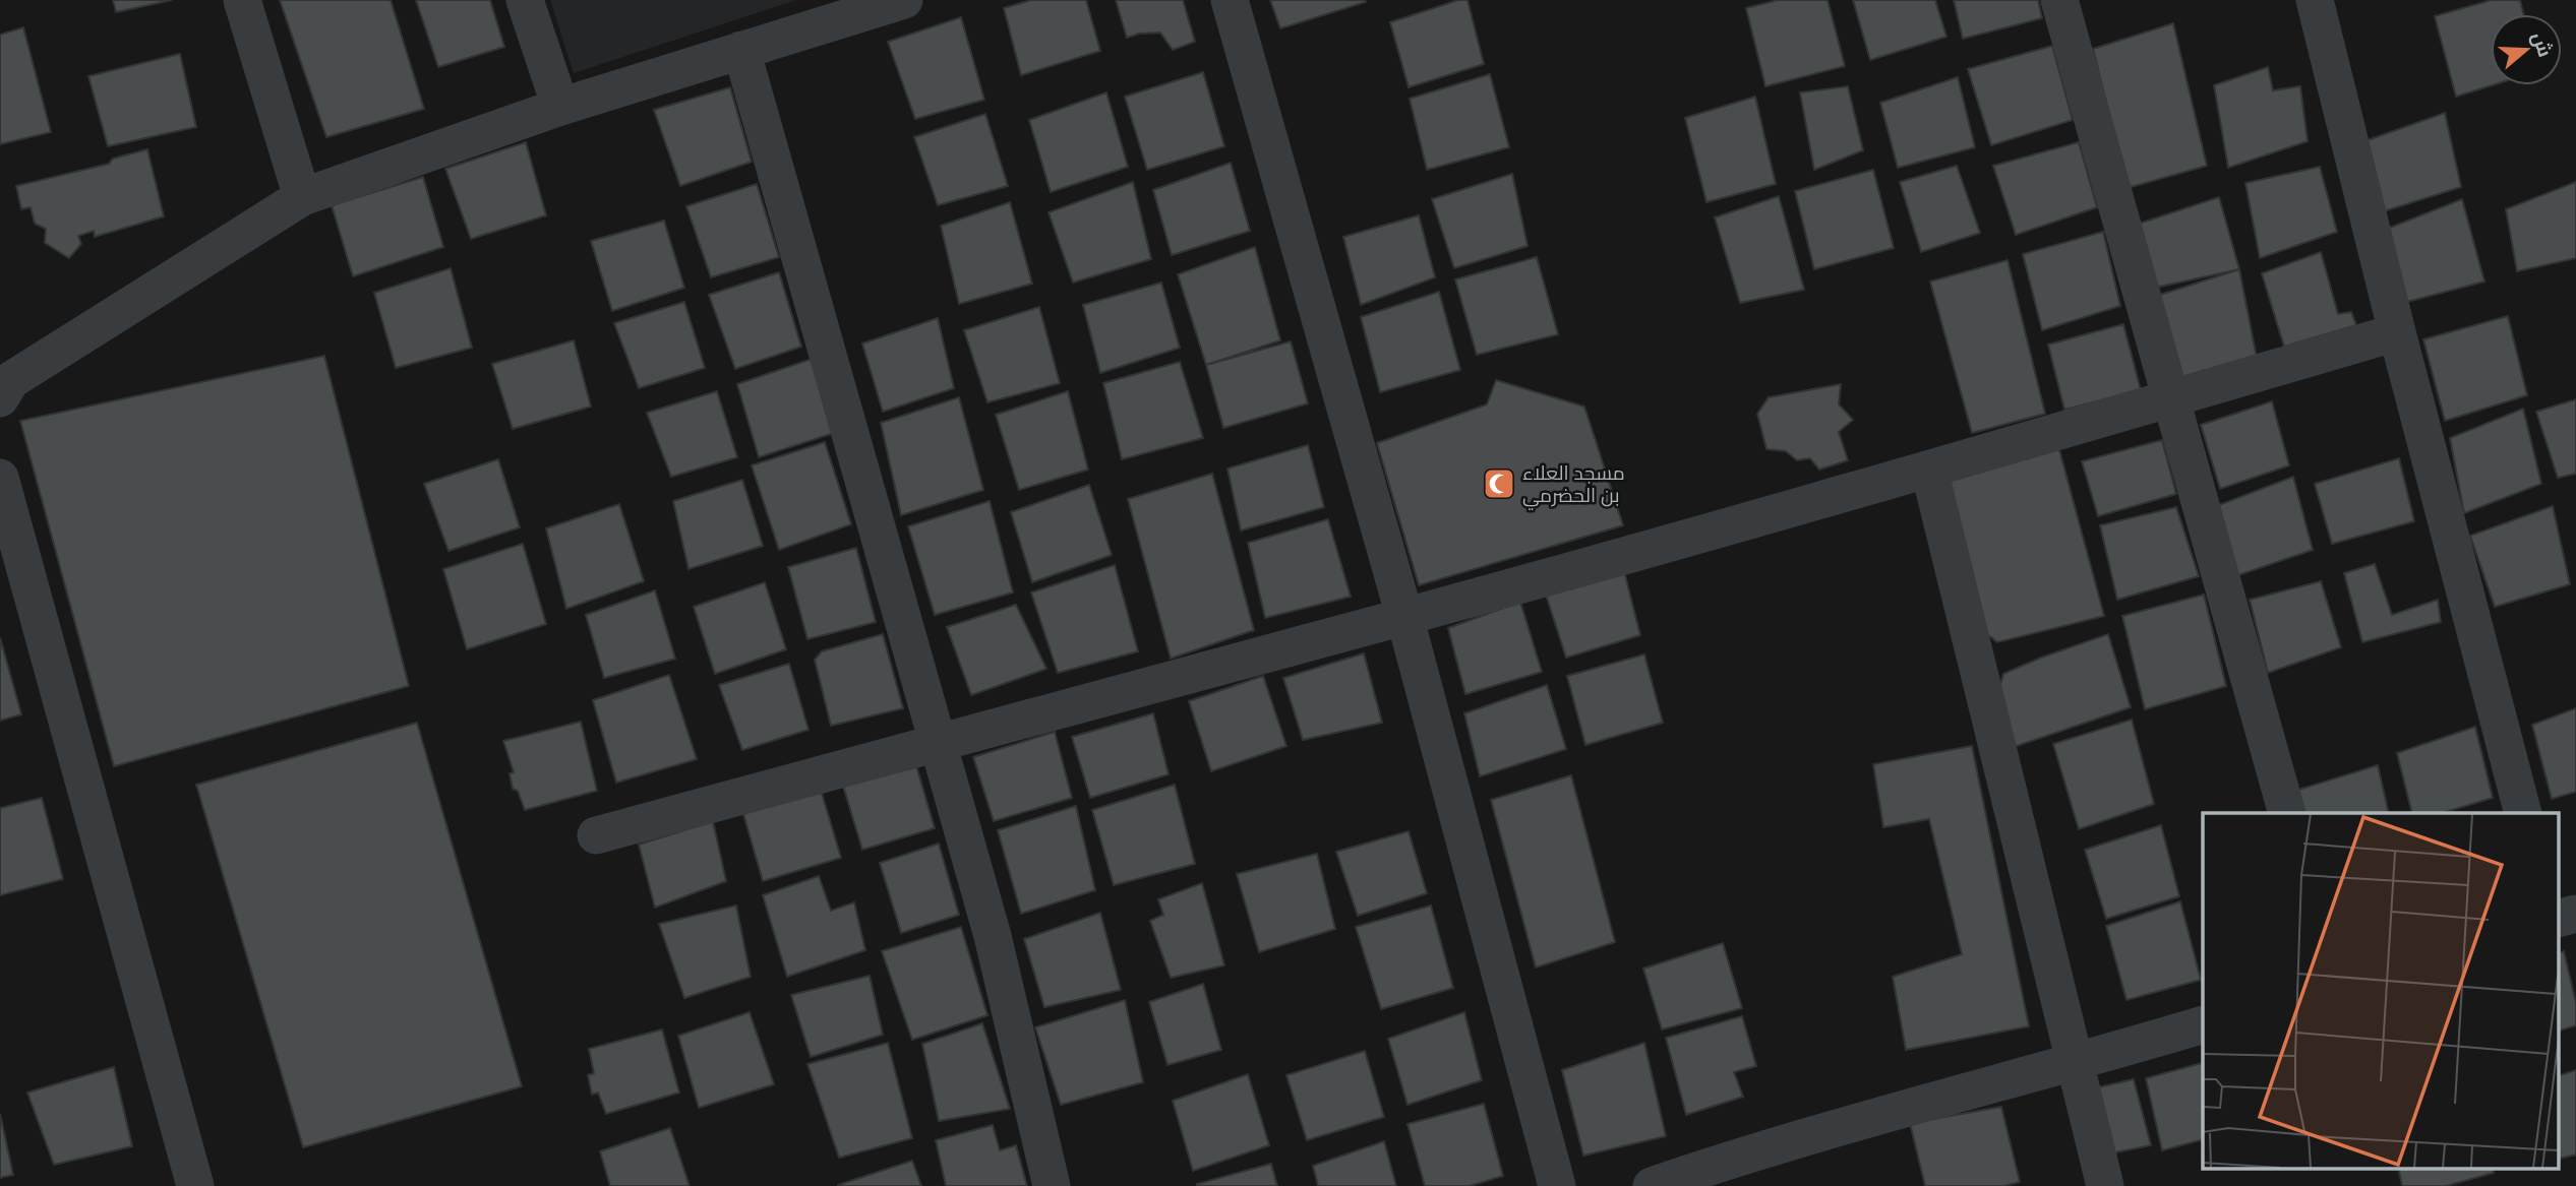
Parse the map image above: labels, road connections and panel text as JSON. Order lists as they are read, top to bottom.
{
  "places": {
    "mosque": ["مسجد العلاء بن الحضرمي"]
  },
  "north": "right"
}
